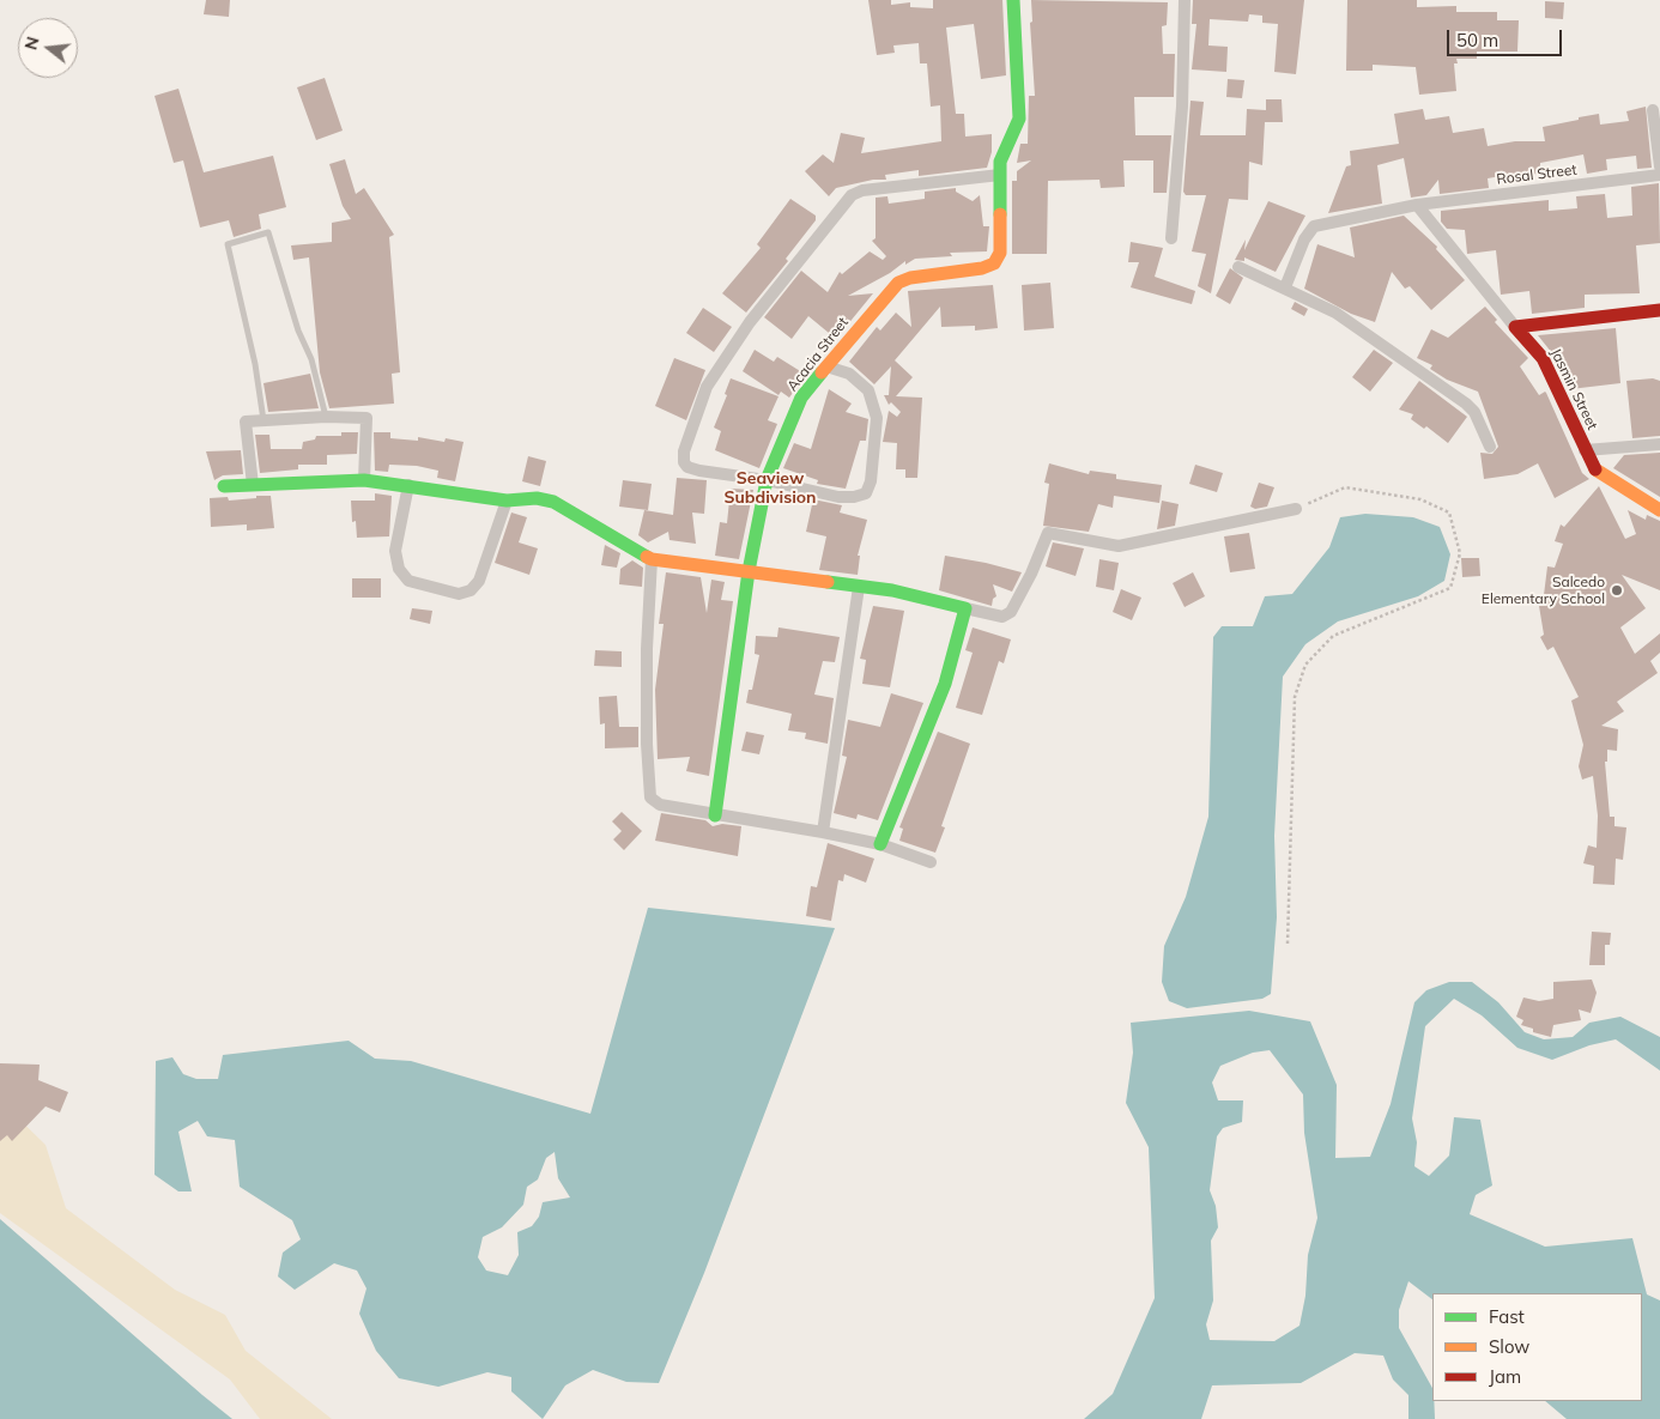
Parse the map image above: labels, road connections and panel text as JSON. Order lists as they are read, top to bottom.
{
  "streets": {
    "street": ["Rosal Street", "Acacia Street", "Jasmin Street"]
  },
  "districts": ["Seaview Subdivision"],
  "places": ["Salcedo Elementary School"],
  "legend": ["Fast", "Slow", "Jam"],
  "scale_bar": "50 m",
  "north": "left"
}
